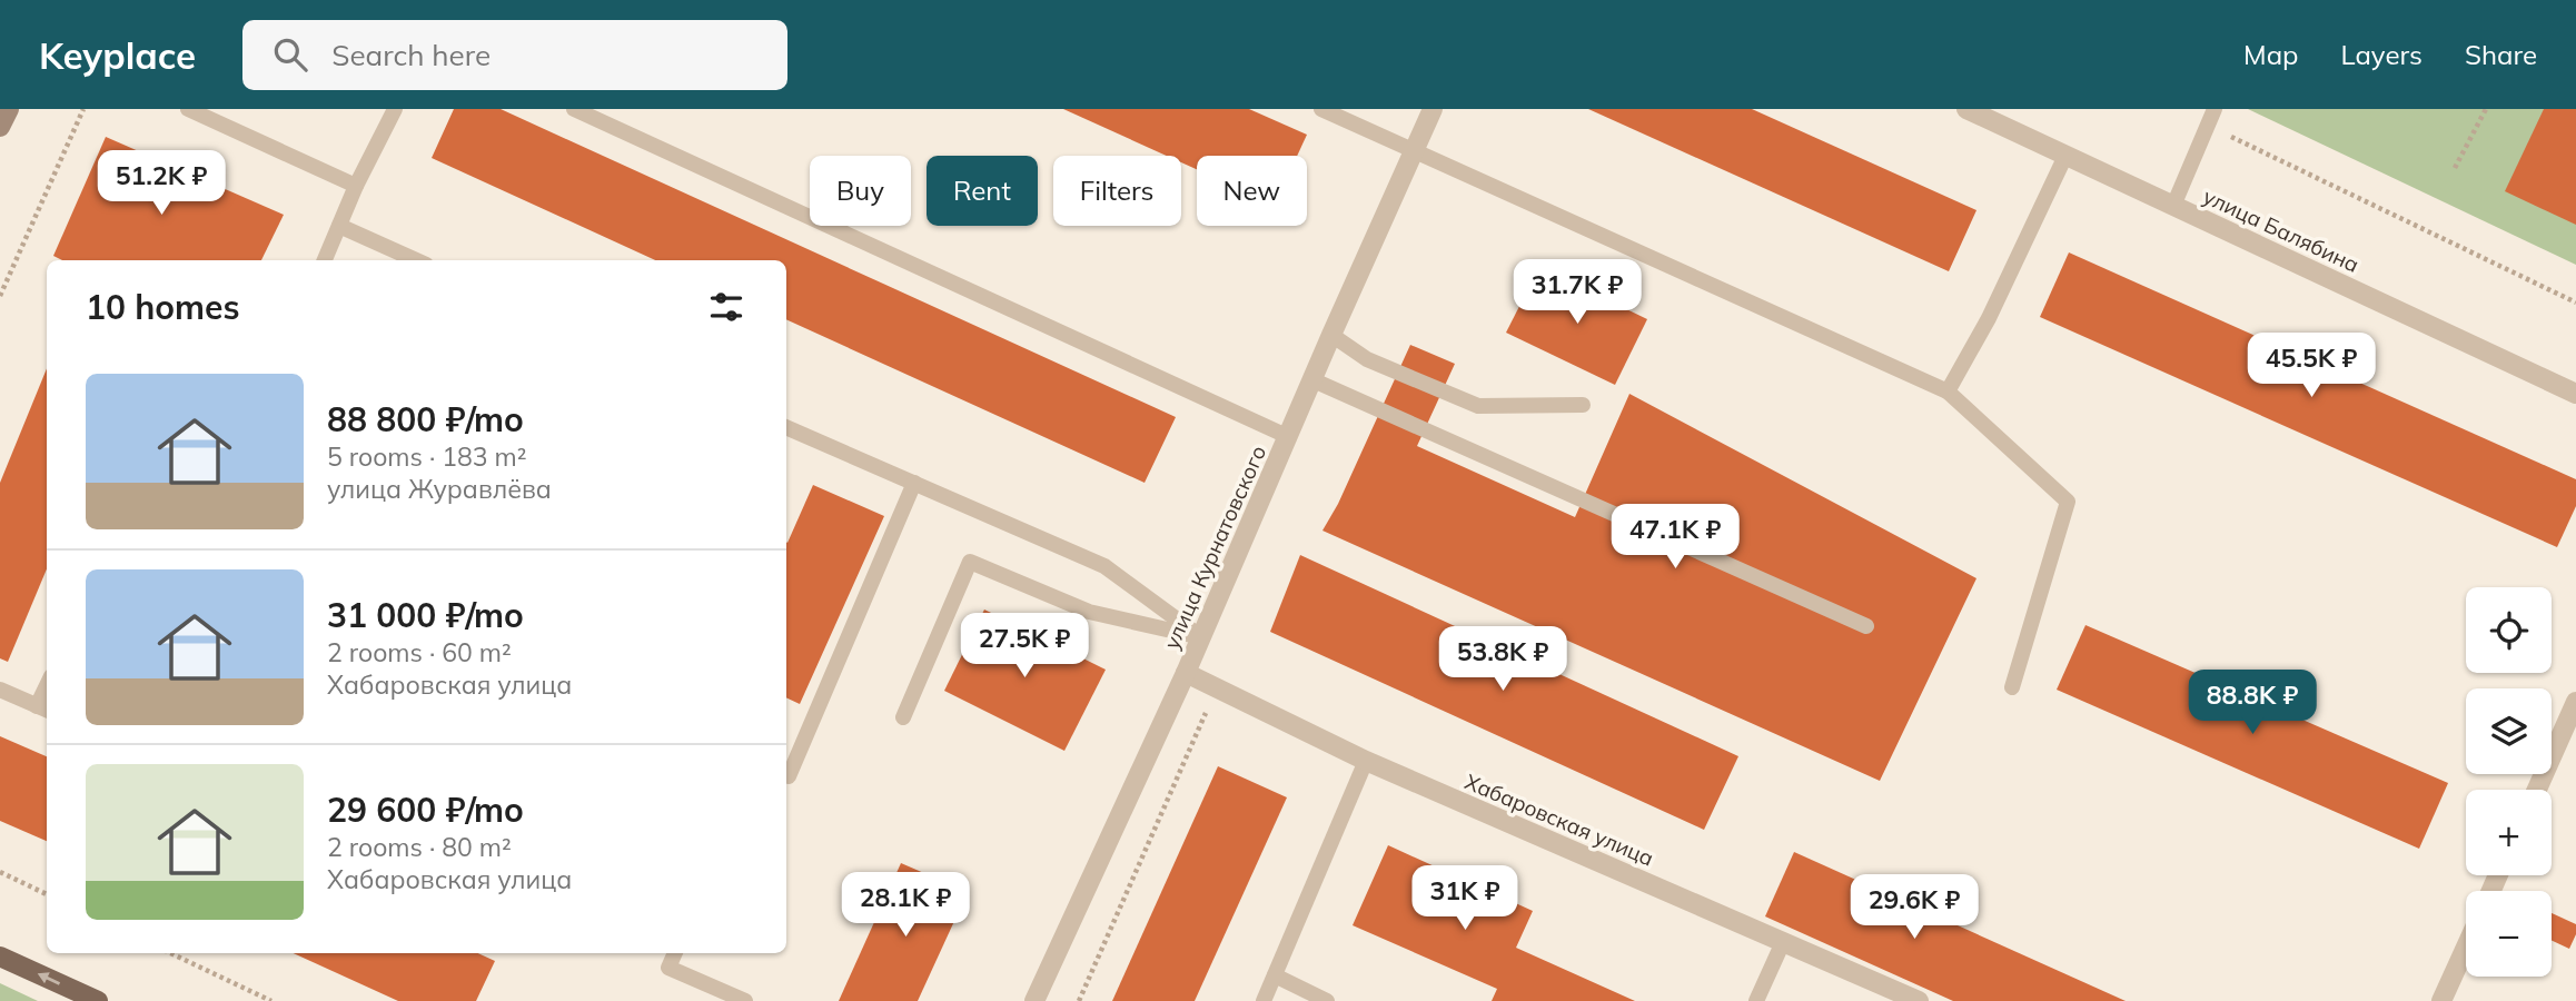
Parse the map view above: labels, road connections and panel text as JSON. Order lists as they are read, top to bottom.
{
  "streets": {
    "street": ["улица Балябина", "улица Курнатовского", "Хабаровская улица"]
  },
  "crossings": [
    ["улица Курнатовского", "Хабаровская улица"]
  ],
  "page": {
    "header": "Keyplace",
    "search": "Search here",
    "nav": ["Map", "Layers", "Share"],
    "price": [
      "51.2K ₽",
      "31.7K ₽",
      "45.5K ₽",
      "47.1K ₽",
      "27.5K ₽",
      "53.8K ₽",
      "88.8K ₽",
      "31K ₽",
      "28.1K ₽",
      "29.6K ₽"
    ],
    "chip": [
      "Buy",
      "Rent",
      "Filters",
      "New"
    ],
    "heading": "10 homes",
    "list": [
      {
        "name": "88 800 ₽/mo",
        "note": "5 rooms · 183 m² · улица Журавлёва"
      },
      {
        "name": "31 000 ₽/mo",
        "note": "2 rooms · 60 m² · Хабаровская улица"
      },
      {
        "name": "29 600 ₽/mo",
        "note": "2 rooms · 80 m² · Хабаровская улица"
      }
    ],
    "map_buttons": ["+", "−"]
  }
}
